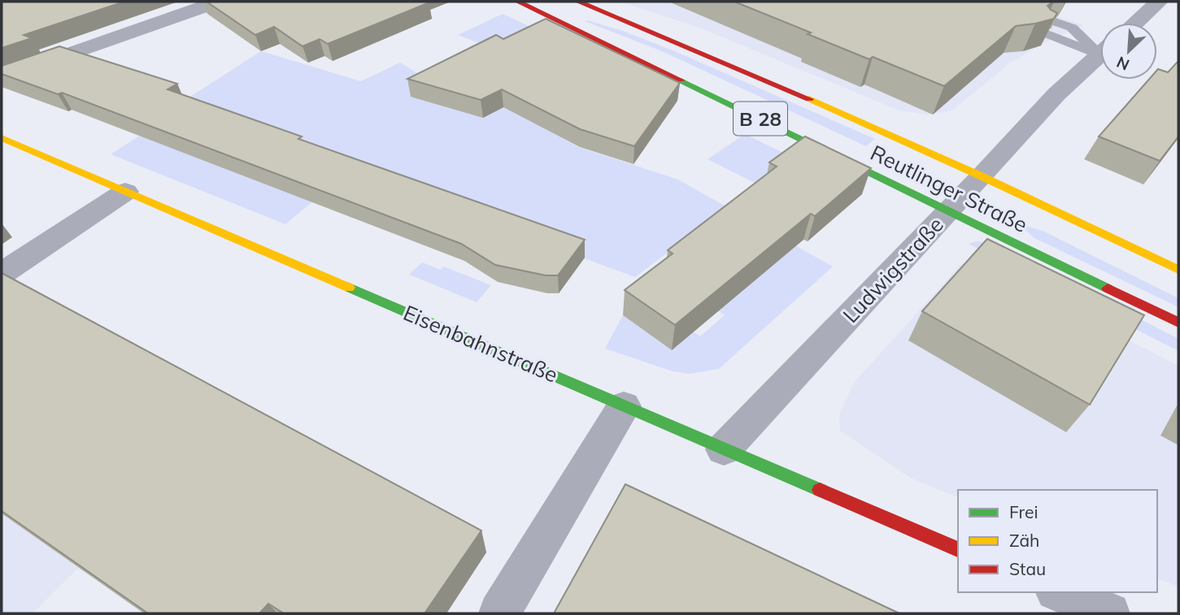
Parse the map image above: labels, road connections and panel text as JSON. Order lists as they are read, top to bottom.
{
  "streets": {
    "main road": ["B 28", "Reutlinger Straße", "Eisenbahnstraße"],
    "street": ["Ludwigstraße"]
  },
  "crossings": [
    ["Reutlinger Straße", "Ludwigstraße"],
    ["Ludwigstraße", "Eisenbahnstraße"]
  ],
  "legend": ["Frei", "Zäh", "Stau"],
  "north": "bottom left"
}
